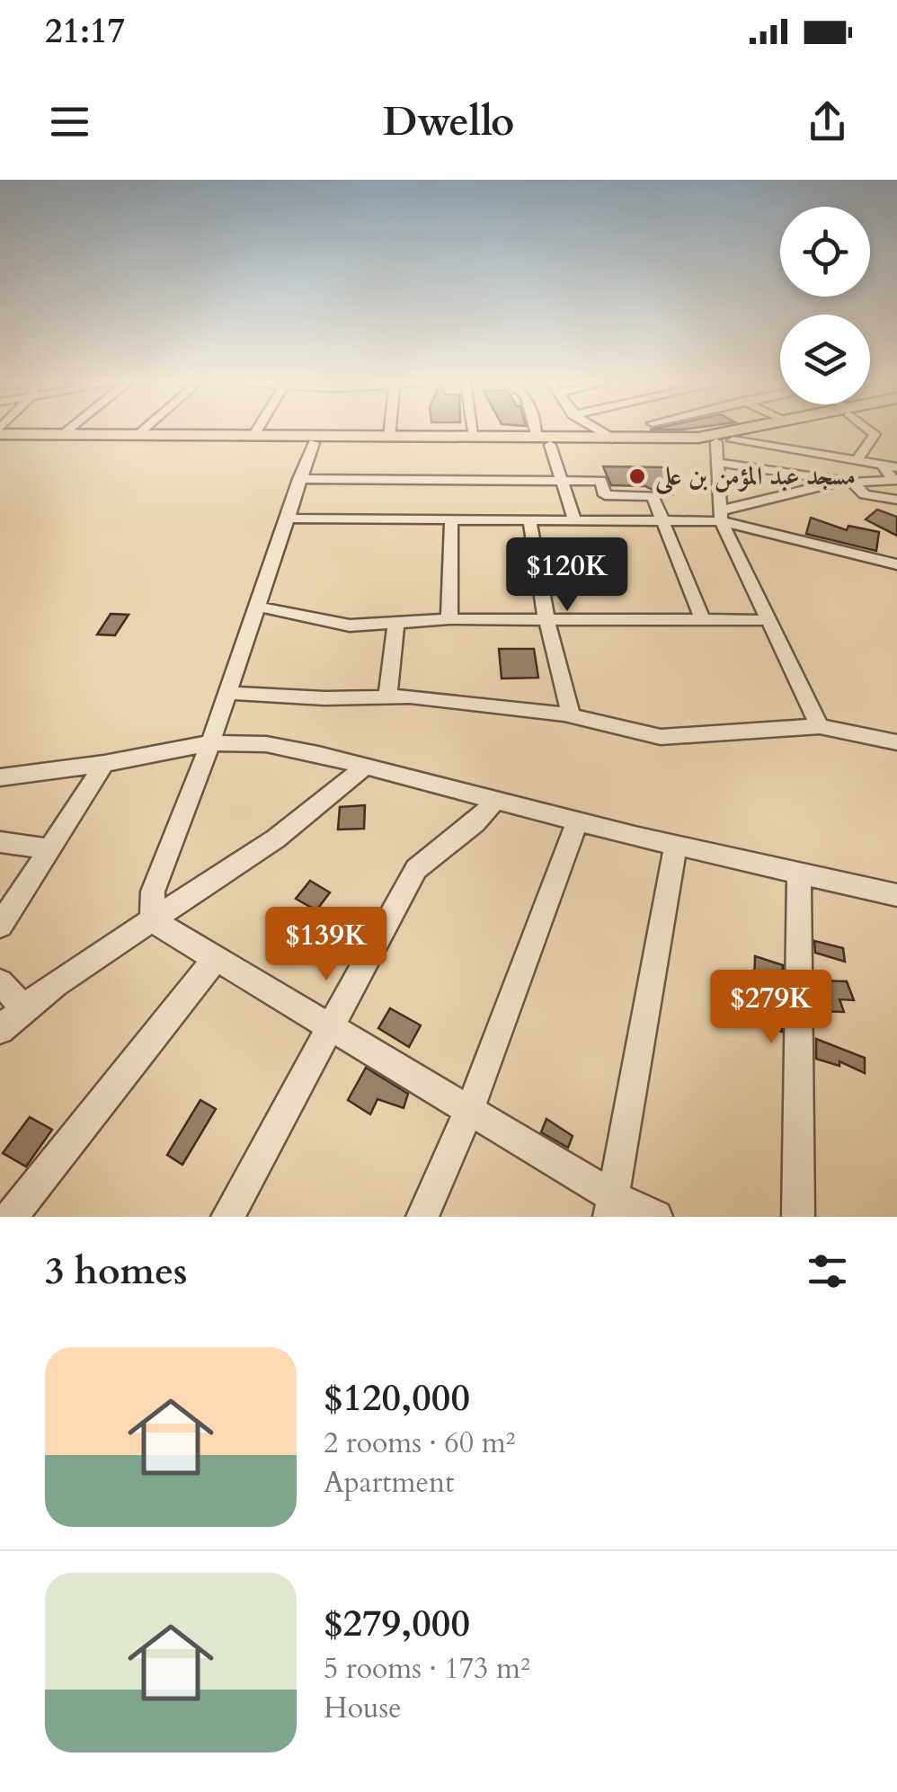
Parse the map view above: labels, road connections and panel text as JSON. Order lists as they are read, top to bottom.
{
  "places": ["مسجد عبد المؤمن بن على"],
  "page": {
    "status": "21:17",
    "header": "Dwello",
    "price": ["$120K", "$139K", "$279K"],
    "heading": "3 homes",
    "list": [
      {
        "name": "$120,000",
        "note": "2 rooms · 60 m² · Apartment"
      },
      {
        "name": "$279,000",
        "note": "5 rooms · 173 m² · House"
      }
    ]
  }
}
